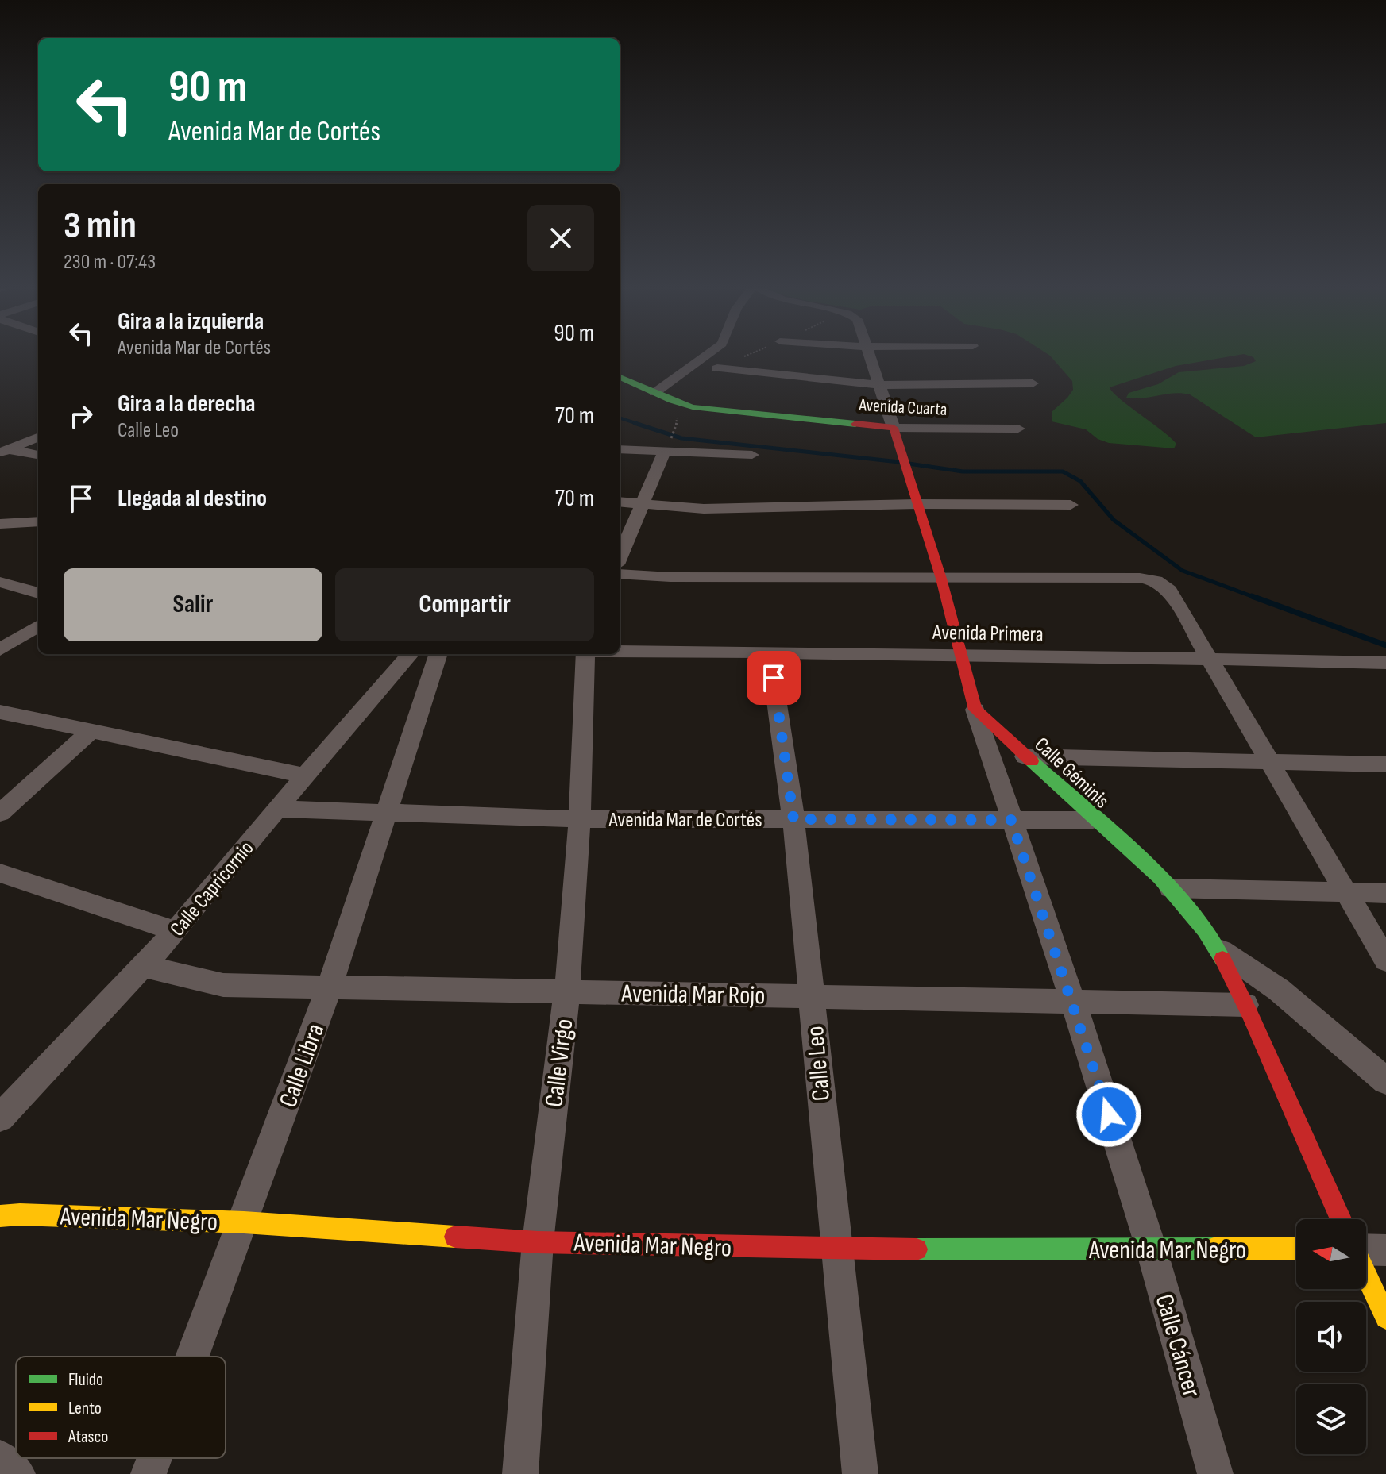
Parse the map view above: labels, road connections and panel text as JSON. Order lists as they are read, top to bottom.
{
  "streets": {
    "street": [
      "Avenida Cuarta",
      "Avenida Primera",
      "Calle Géminis",
      "Avenida Mar de Cortés",
      "Calle Capricornio",
      "Avenida Mar Rojo",
      "Calle Virgo",
      "Calle Leo",
      "Calle Libra",
      "Avenida Mar Negro",
      "Calle Cáncer"
    ]
  },
  "crossings": [
    ["Avenida Primera", "Calle Leo"],
    ["Calle Géminis", "Avenida Mar de Cortés"],
    ["Calle Géminis", "Avenida Mar Rojo"],
    ["Calle Géminis", "Calle Cáncer"],
    ["Avenida Mar de Cortés", "Calle Capricornio"],
    ["Avenida Mar de Cortés", "Calle Virgo"],
    ["Avenida Mar de Cortés", "Calle Leo"],
    ["Avenida Mar de Cortés", "Calle Libra"],
    ["Avenida Mar de Cortés", "Calle Cáncer"],
    ["Calle Capricornio", "Avenida Mar Rojo"],
    ["Avenida Mar Rojo", "Calle Virgo"],
    ["Avenida Mar Rojo", "Calle Leo"],
    ["Avenida Mar Rojo", "Calle Libra"],
    ["Avenida Mar Rojo", "Calle Cáncer"],
    ["Calle Virgo", "Avenida Mar Negro"],
    ["Calle Leo", "Avenida Mar Negro"],
    ["Calle Libra", "Avenida Mar Negro"],
    ["Avenida Mar Negro", "Calle Cáncer"]
  ],
  "legend": ["Fluido", "Lento", "Atasco"],
  "north": "left",
  "page": {
    "turn": ["90 m", "Avenida Mar de Cortés"],
    "heading": ["3 min", "230 m · 07:43"],
    "list": [
      {
        "name": "Gira a la izquierda",
        "note": "Avenida Mar de Cortés",
        "value": "90 m"
      },
      {
        "name": "Gira a la derecha",
        "note": "Calle Leo",
        "value": "70 m"
      },
      {
        "name": "Llegada al destino",
        "value": "70 m"
      }
    ],
    "buttons": ["Salir", "Compartir"]
  }
}
